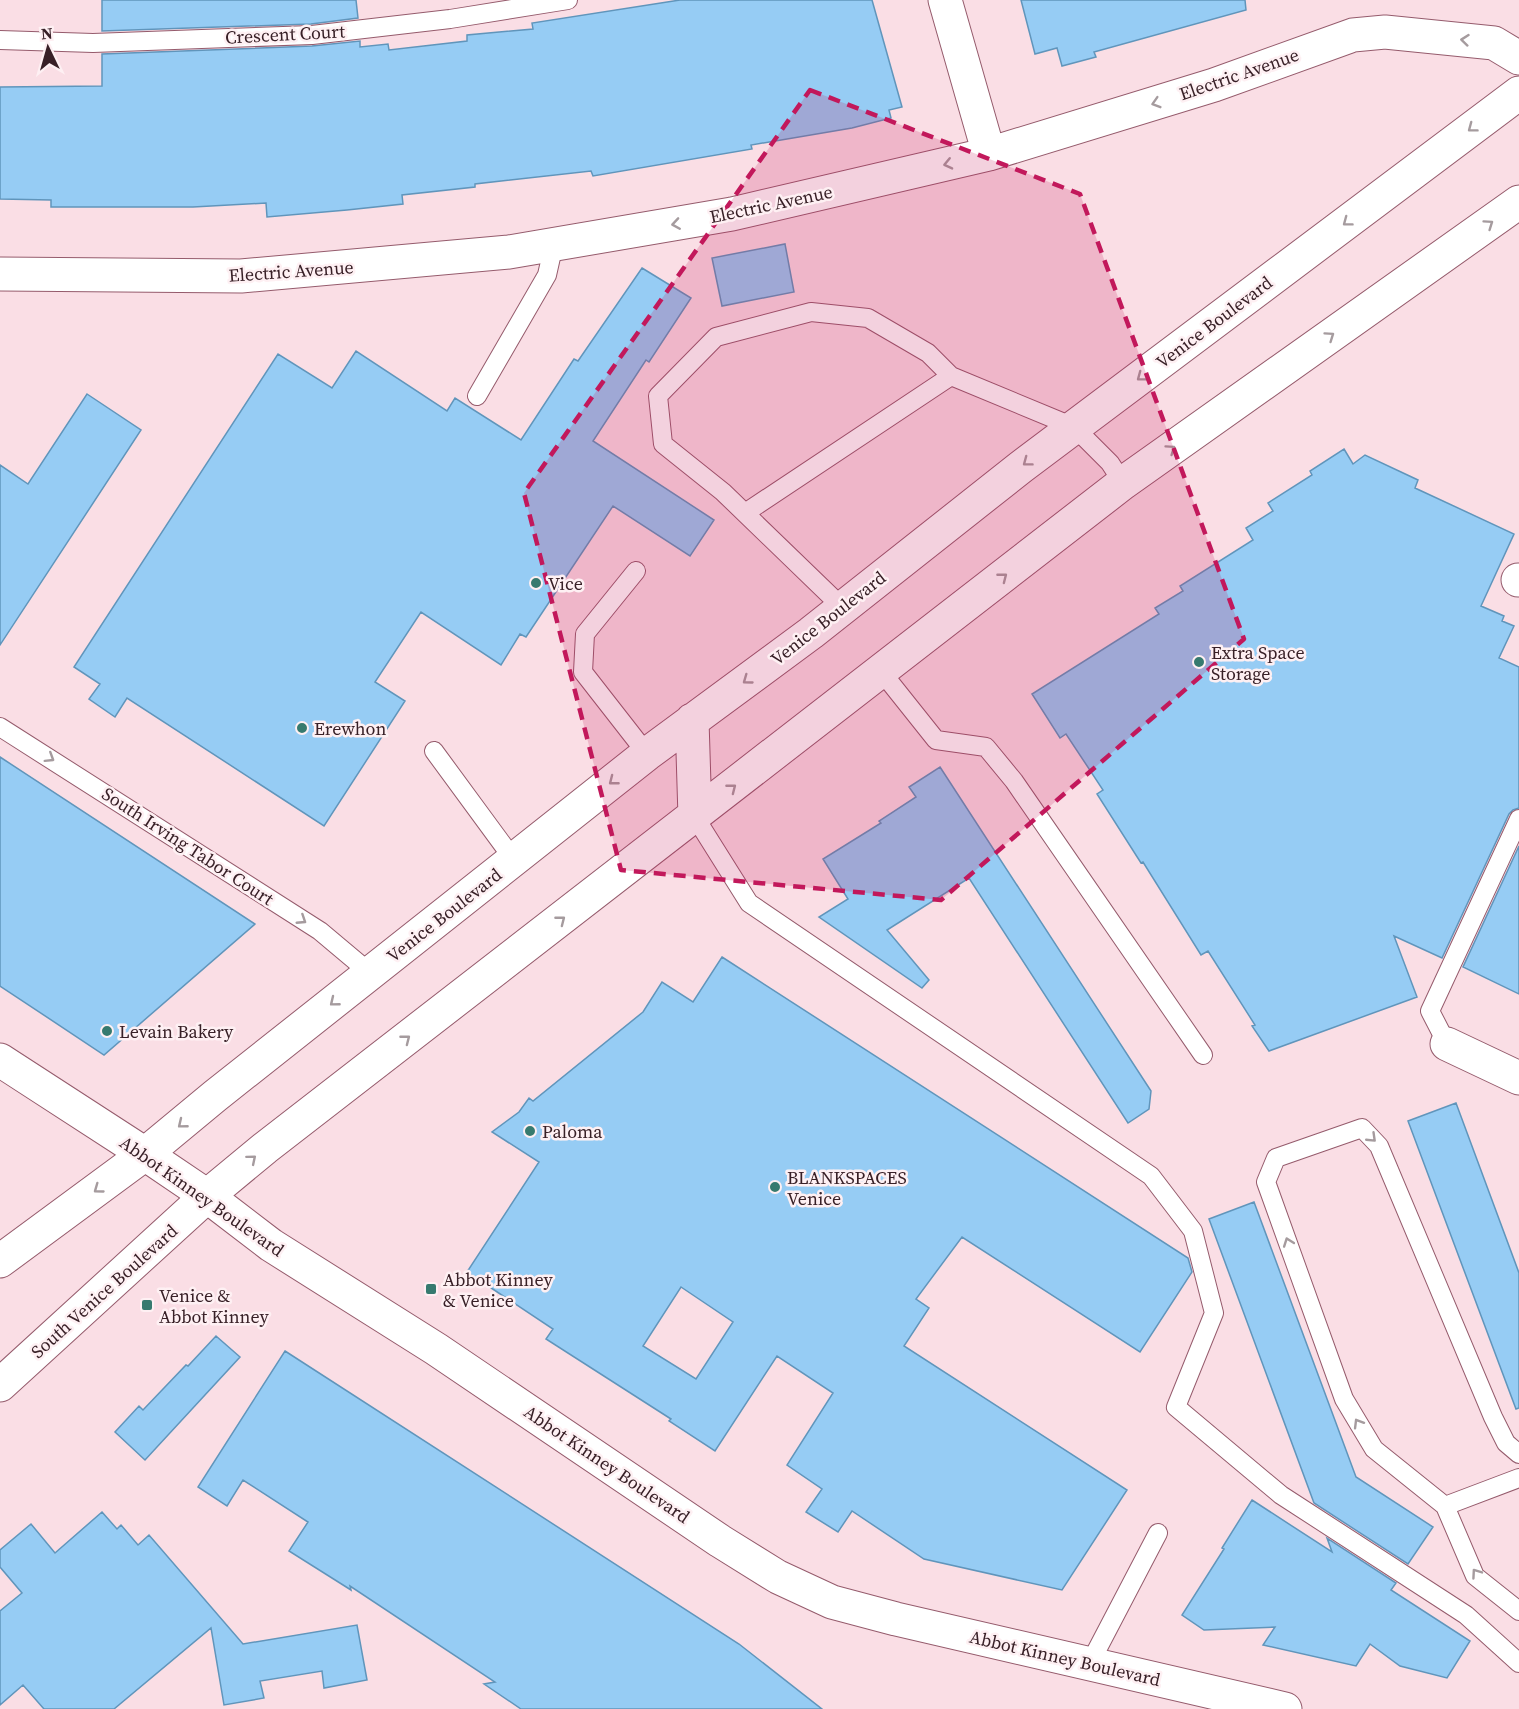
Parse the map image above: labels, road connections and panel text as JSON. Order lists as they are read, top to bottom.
{
  "streets": {
    "main road": [
      "Electric Avenue",
      "Venice Boulevard",
      "Abbot Kinney Boulevard",
      "South Venice Boulevard"
    ],
    "lane": ["Crescent Court", "South Irving Tabor Court"]
  },
  "crossings": [
    ["Venice Boulevard", "South Irving Tabor Court"],
    ["Venice Boulevard", "Abbot Kinney Boulevard"],
    ["Abbot Kinney Boulevard", "South Venice Boulevard"]
  ],
  "one_way": ["Electric Avenue", "South Irving Tabor Court"],
  "places": {
    "other": [
      "Vice",
      "Extra Space Storage",
      "Erewhon",
      "Levain Bakery",
      "Paloma",
      "BLANKSPACES Venice"
    ],
    "transit": ["Abbot Kinney & Venice", "Venice & Abbot Kinney"]
  },
  "north": "top"
}
